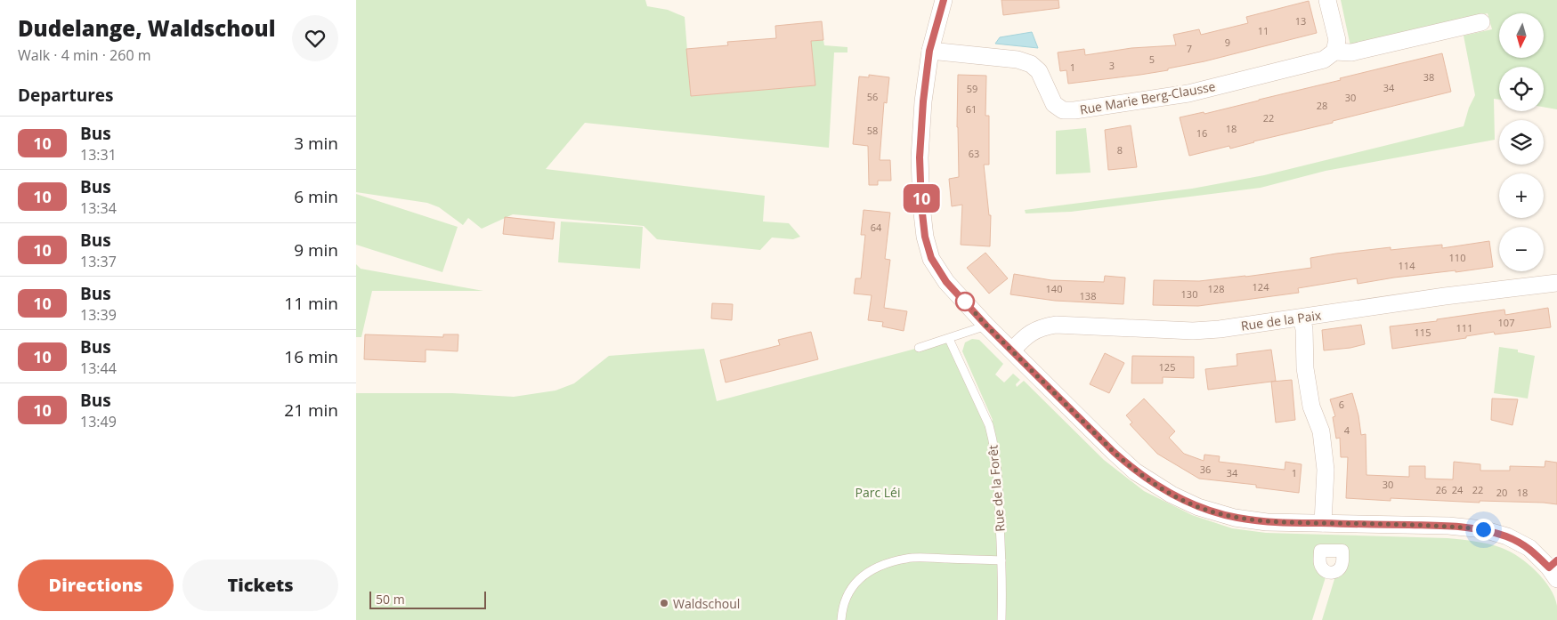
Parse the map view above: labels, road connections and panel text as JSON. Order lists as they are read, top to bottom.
{
  "streets": {
    "street": ["Rue Marie Berg-Clausse", "Rue de la Paix"],
    "lane": ["Rue de la Forêt"]
  },
  "parks": ["Parc Léi"],
  "places": ["Waldschoul"],
  "lines": ["bus line 10"],
  "house_numbers": [
    "13",
    "11",
    "9",
    "7",
    "5",
    "3",
    "1",
    "38",
    "34",
    "59",
    "56",
    "30",
    "28",
    "61",
    "22",
    "18",
    "58",
    "16",
    "8",
    "63",
    "64",
    "110",
    "114",
    "124",
    "140",
    "128",
    "130",
    "138",
    "107",
    "111",
    "115",
    "125",
    "6",
    "4",
    "36",
    "34",
    "1",
    "30",
    "26",
    "24",
    "22",
    "20",
    "18"
  ],
  "scale_bar": "50 m",
  "north": "bottom",
  "page": {
    "heading": [
      ["Dudelange, Waldschoul", "Walk · 4 min · 260 m"],
      "Departures"
    ],
    "on_map": "10",
    "map_buttons": ["+", "−"],
    "list": [
      {
        "mark": "10",
        "name": "Bus",
        "note": "13:31",
        "value": "3 min"
      },
      {
        "mark": "10",
        "name": "Bus",
        "note": "13:34",
        "value": "6 min"
      },
      {
        "mark": "10",
        "name": "Bus",
        "note": "13:37",
        "value": "9 min"
      },
      {
        "mark": "10",
        "name": "Bus",
        "note": "13:39",
        "value": "11 min"
      },
      {
        "mark": "10",
        "name": "Bus",
        "note": "13:44",
        "value": "16 min"
      },
      {
        "mark": "10",
        "name": "Bus",
        "note": "13:49",
        "value": "21 min"
      }
    ],
    "buttons": ["Directions", "Tickets"],
    "scale": "50 m"
  }
}
